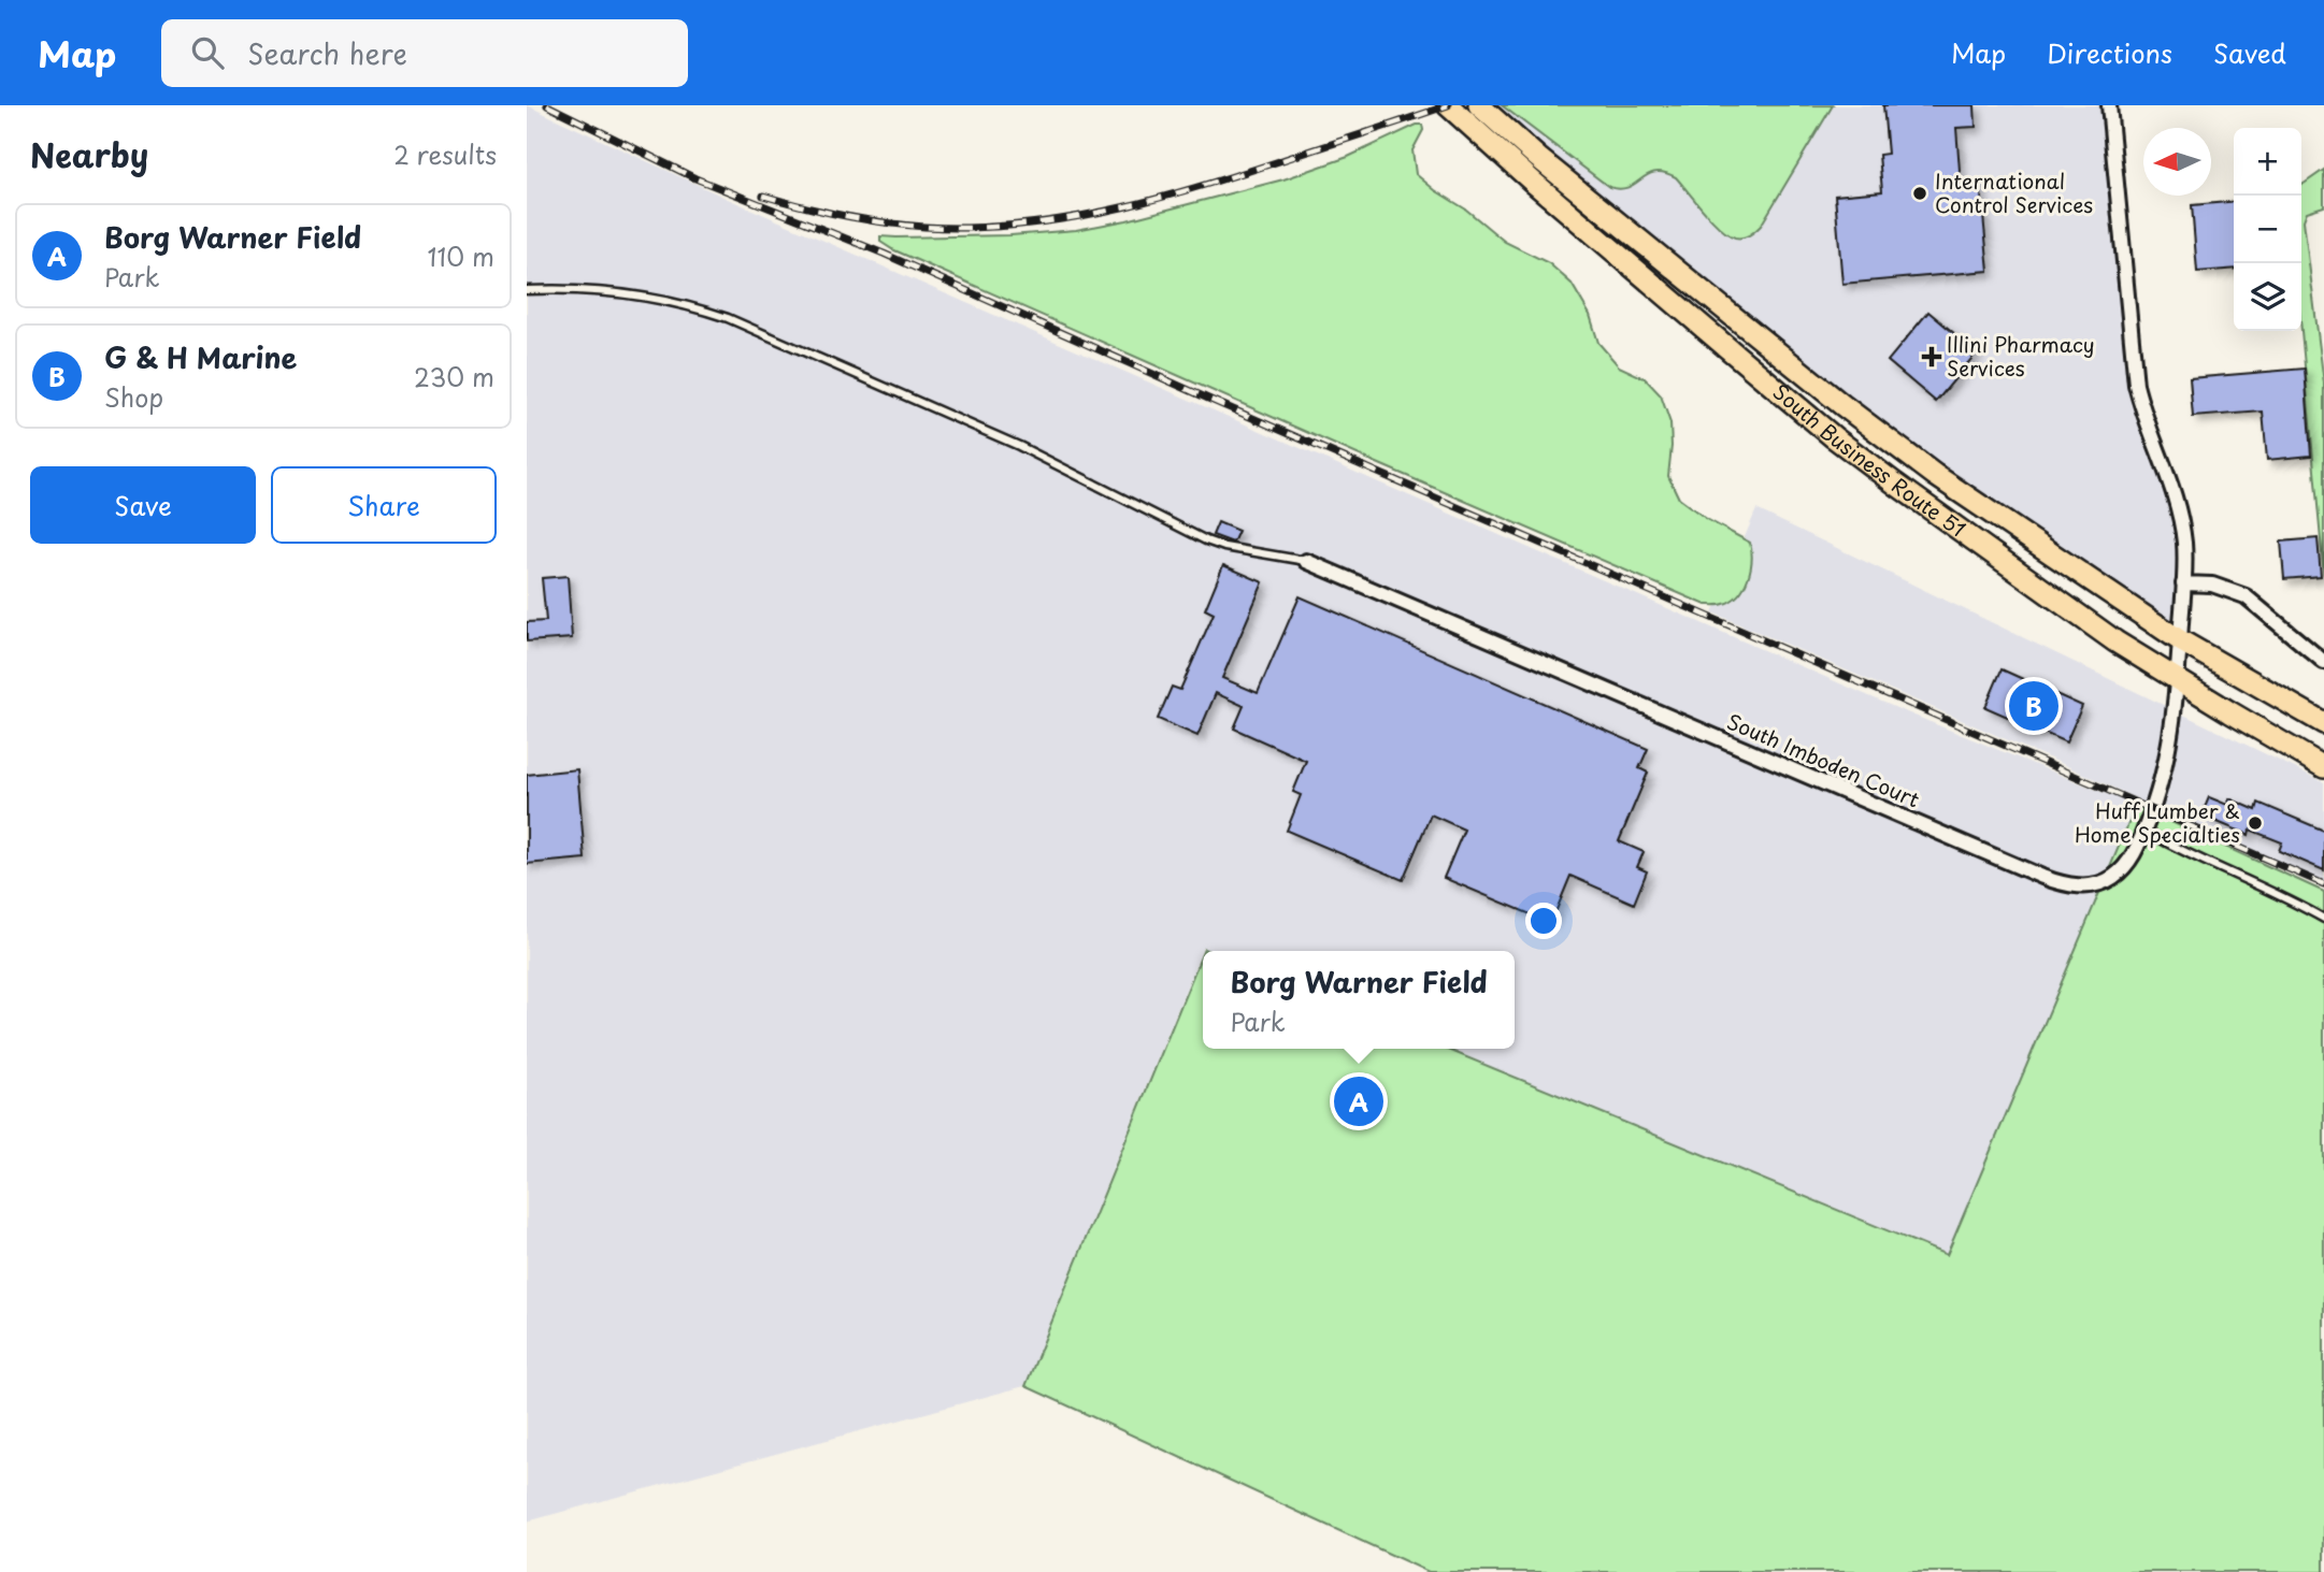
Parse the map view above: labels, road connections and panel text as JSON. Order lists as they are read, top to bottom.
{
  "streets": {
    "main road": ["South Business Route 51"],
    "street": ["South Imboden Court"]
  },
  "crossings": [
    ["South Business Route 51", "South Imboden Court"]
  ],
  "places": {
    "other": ["International Control Services", "Huff Lumber & Home Specialties"],
    "health": ["Illini Pharmacy Services"]
  },
  "north": "left",
  "page": {
    "header": "Map",
    "search": "Search here",
    "nav": ["Map", "Directions", "Saved"],
    "heading": ["Nearby", "2 results"],
    "map_buttons": ["+", "−"],
    "list": [
      {
        "mark": "A",
        "name": "Borg Warner Field",
        "note": "Park",
        "value": "110 m"
      },
      {
        "mark": "B",
        "name": "G & H Marine",
        "note": "Shop",
        "value": "230 m"
      }
    ],
    "buttons": ["Save", "Share"],
    "pins": ["B", "A"],
    "popup": ["Borg Warner Field", "Park"]
  }
}
